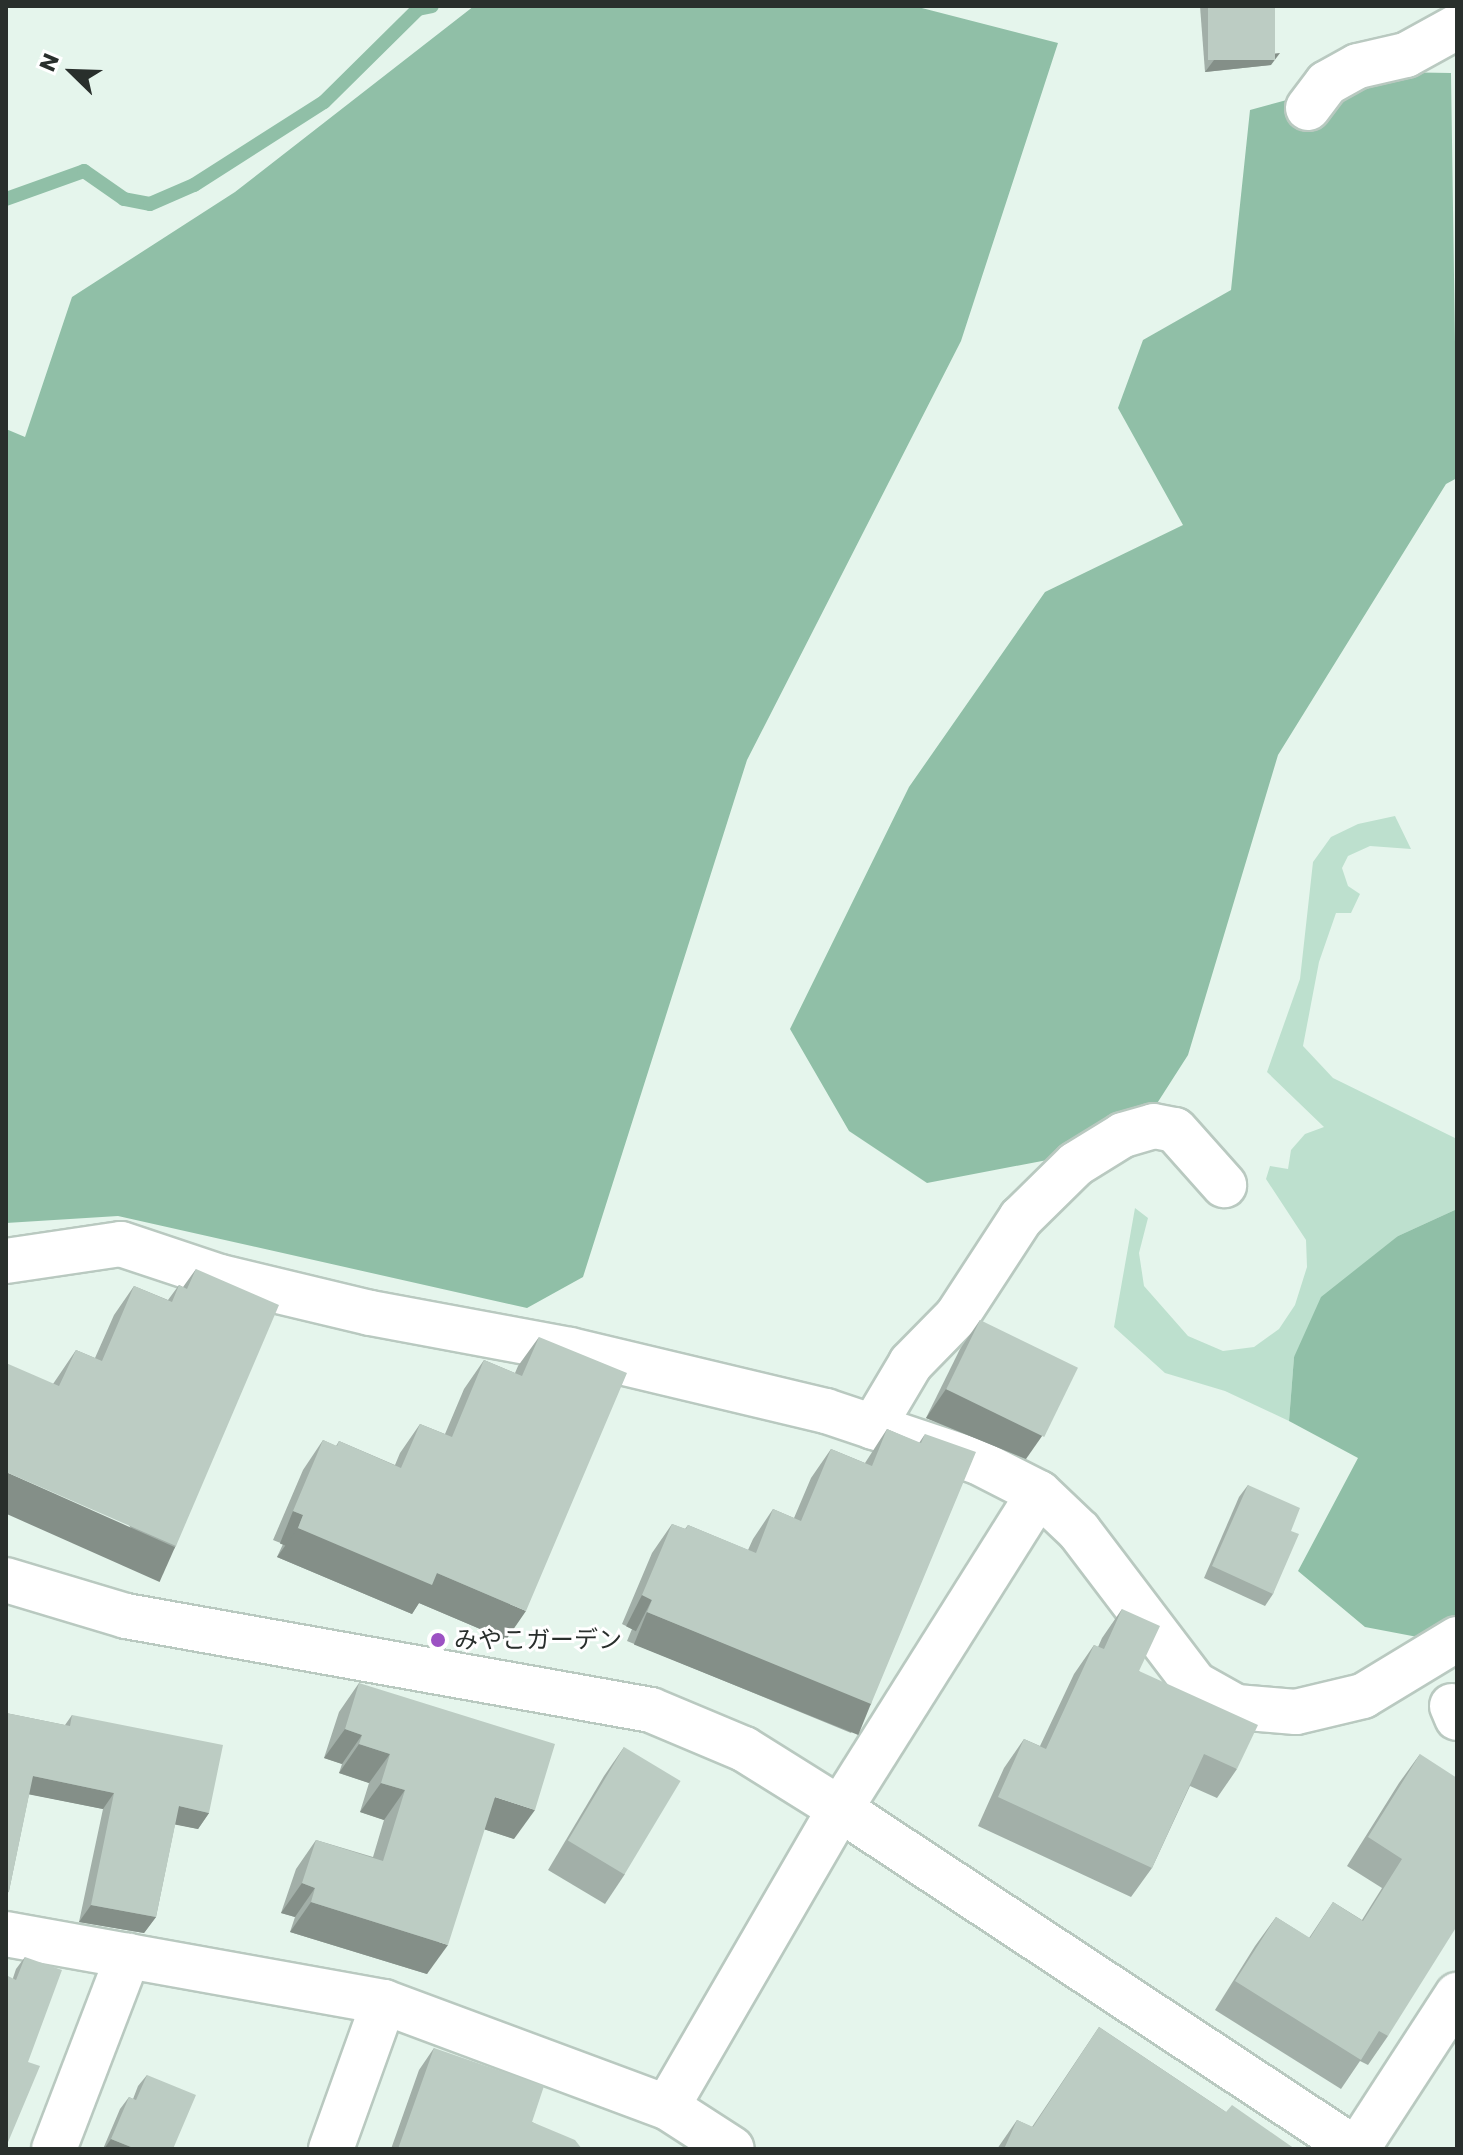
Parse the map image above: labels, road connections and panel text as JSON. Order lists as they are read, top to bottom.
{
  "places": ["みやこガーデン"],
  "north": "top left"
}
